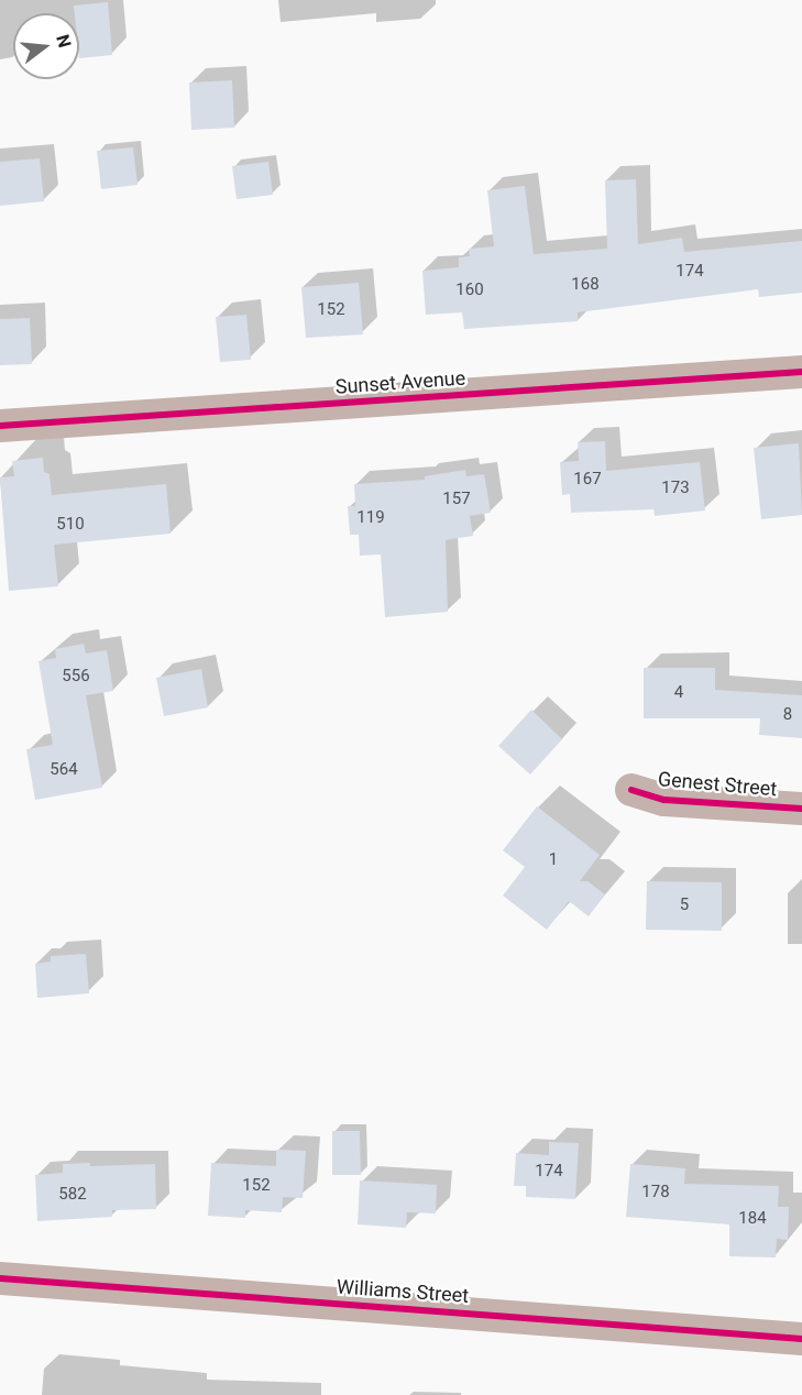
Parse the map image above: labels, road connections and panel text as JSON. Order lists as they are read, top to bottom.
{
  "streets": {
    "street": ["Sunset Avenue", "Genest Street", "Williams Street"]
  },
  "house_numbers": [
    "174",
    "168",
    "160",
    "152",
    "167",
    "173",
    "157",
    "119",
    "510",
    "556",
    "4",
    "8",
    "564",
    "1",
    "5",
    "174",
    "152",
    "178",
    "582",
    "184"
  ],
  "north": "right"
}
